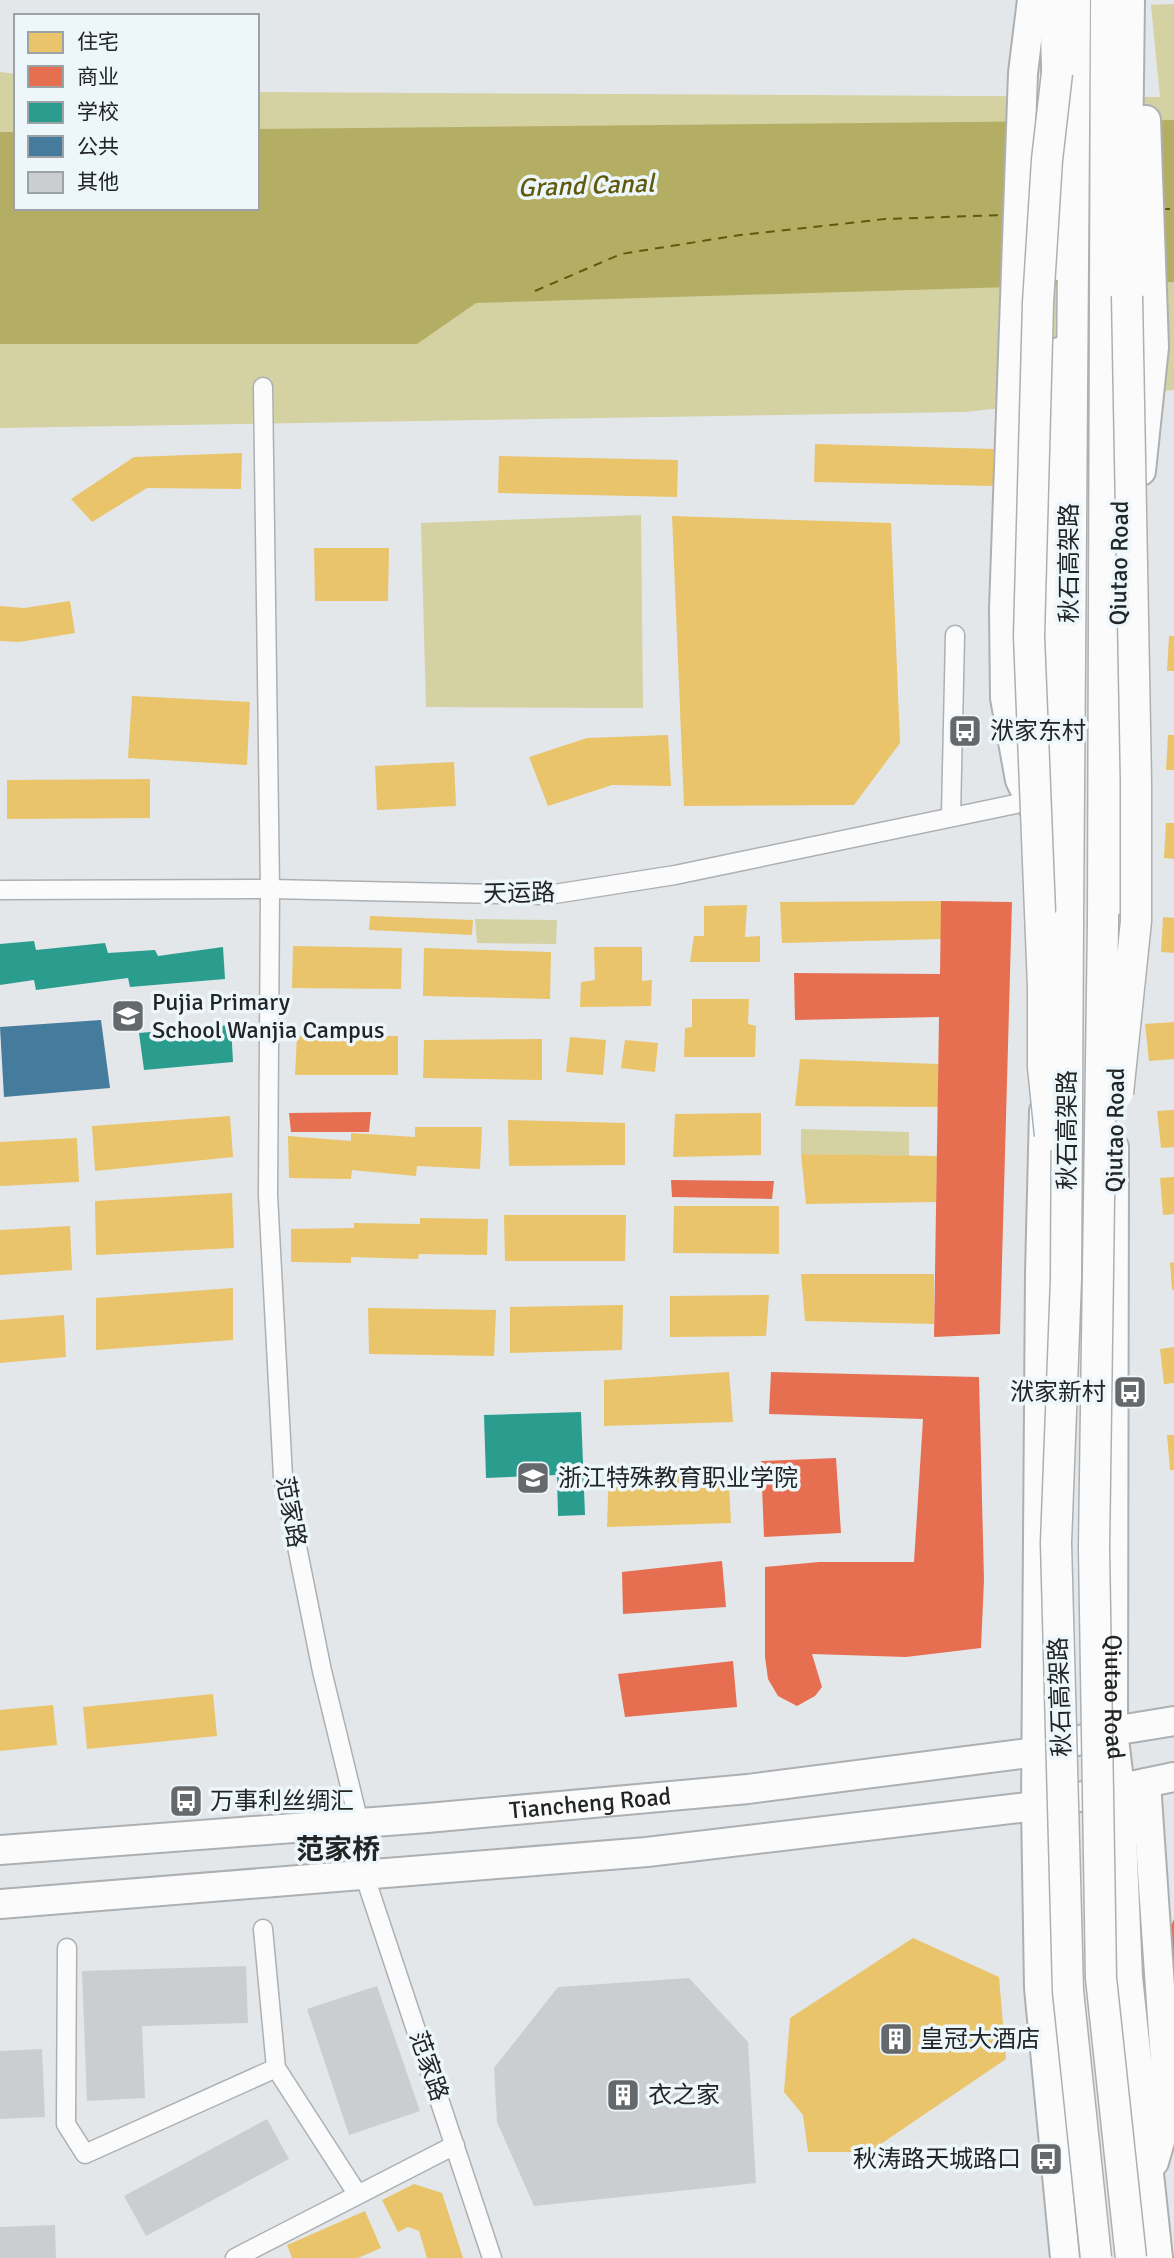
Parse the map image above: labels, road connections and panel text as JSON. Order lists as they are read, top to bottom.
{
  "streets": {
    "highway": ["秋石高架路"],
    "main road": ["Qiutao Road", "Tiancheng Road"],
    "street": ["天运路", "范家路"]
  },
  "crossings": [
    ["秋石高架路", "Qiutao Road"],
    ["Qiutao Road", "Tiancheng Road"],
    ["天运路", "范家路"],
    ["范家路", "Tiancheng Road"]
  ],
  "districts": ["范家桥"],
  "water": ["Grand Canal"],
  "places": {
    "bus stop": [
      "洑家东村",
      "洑家新村",
      "万事利丝绸汇",
      "秋涛路天城路口"
    ],
    "school or university": ["Pujia Primary School Wanjia Campus", "浙江特殊教育职业学院"],
    "building": ["皇冠大酒店", "衣之家"]
  },
  "legend": [
    "住宅",
    "商业",
    "学校",
    "公共",
    "其他"
  ]
}
